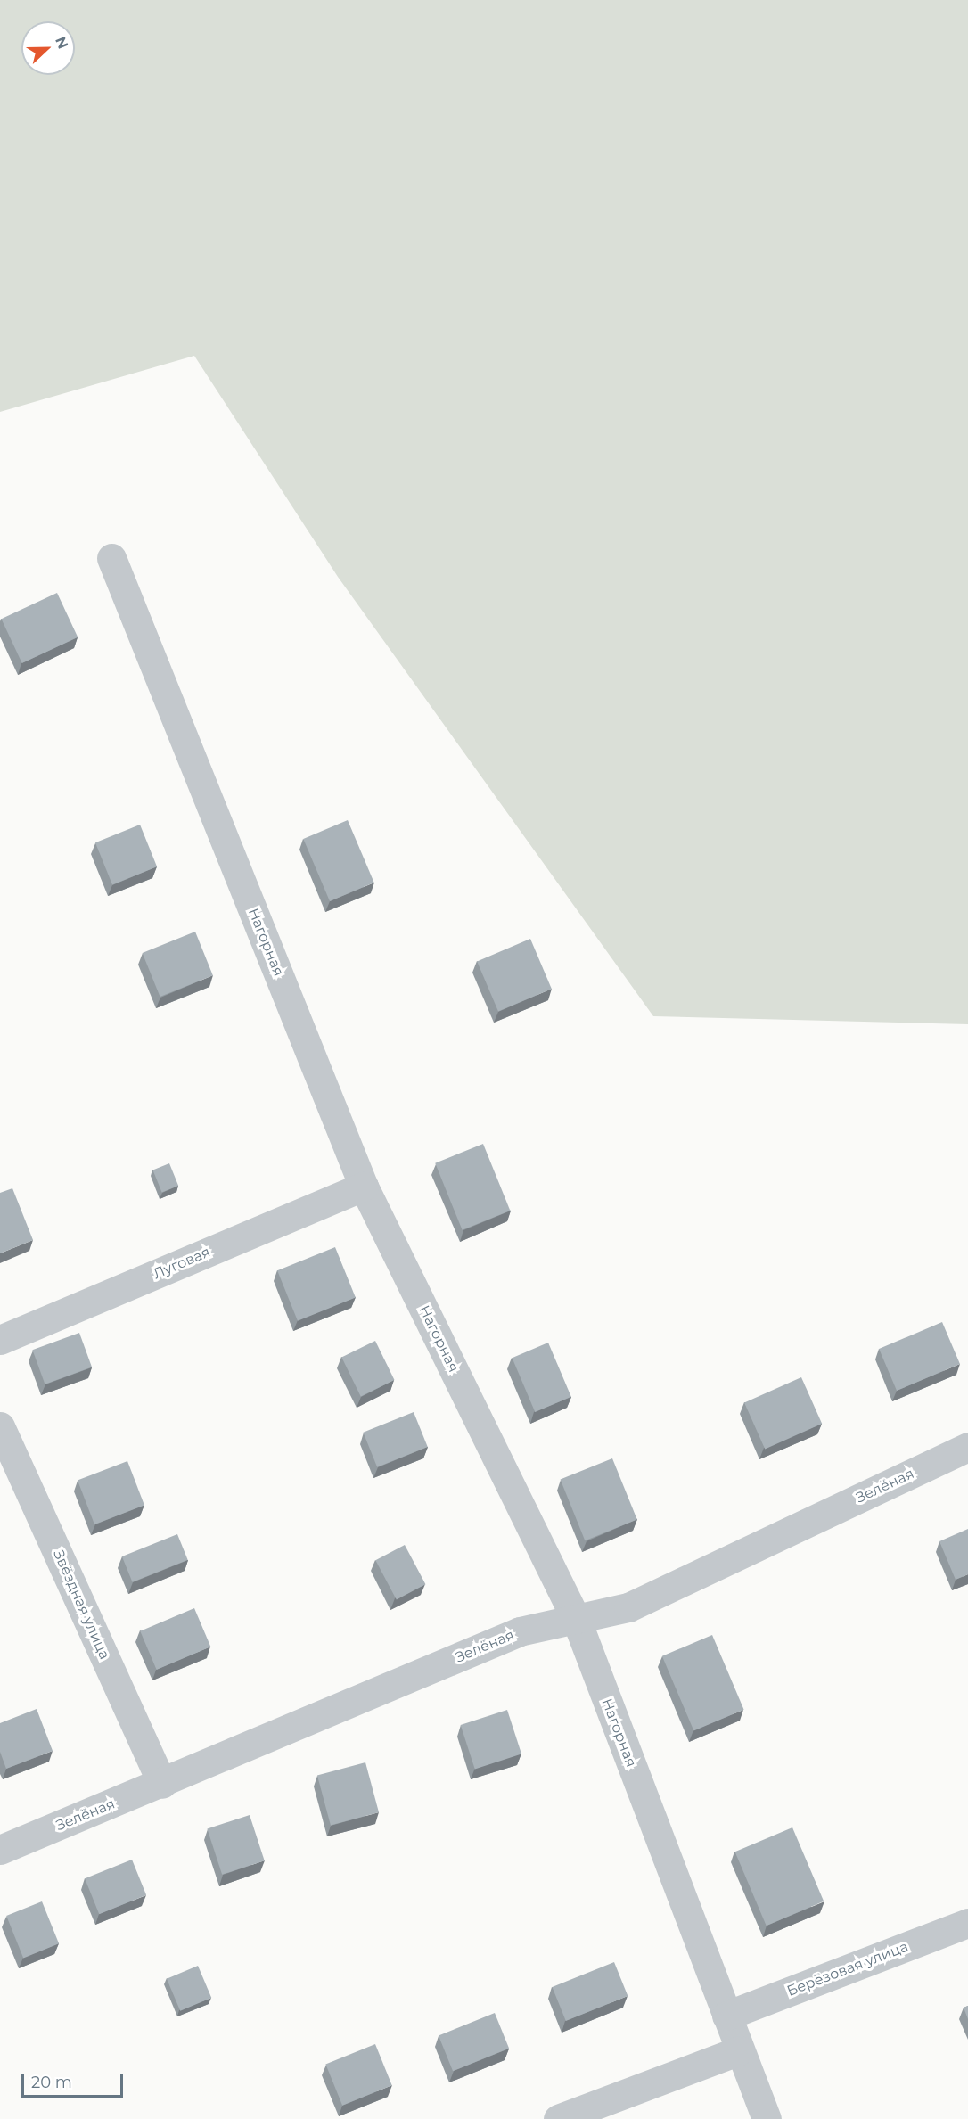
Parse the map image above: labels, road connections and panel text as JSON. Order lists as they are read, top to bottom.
{
  "streets": {
    "street": [
      "Нагорная",
      "Луговая",
      "Зелёная",
      "Звёздная улица",
      "Берёзовая улица"
    ]
  },
  "crossings": [
    ["Нагорная", "Луговая"],
    ["Нагорная", "Зелёная"],
    ["Нагорная", "Берёзовая улица"],
    ["Зелёная", "Звёздная улица"]
  ],
  "scale_bar": "20 m",
  "north": "right"
}
